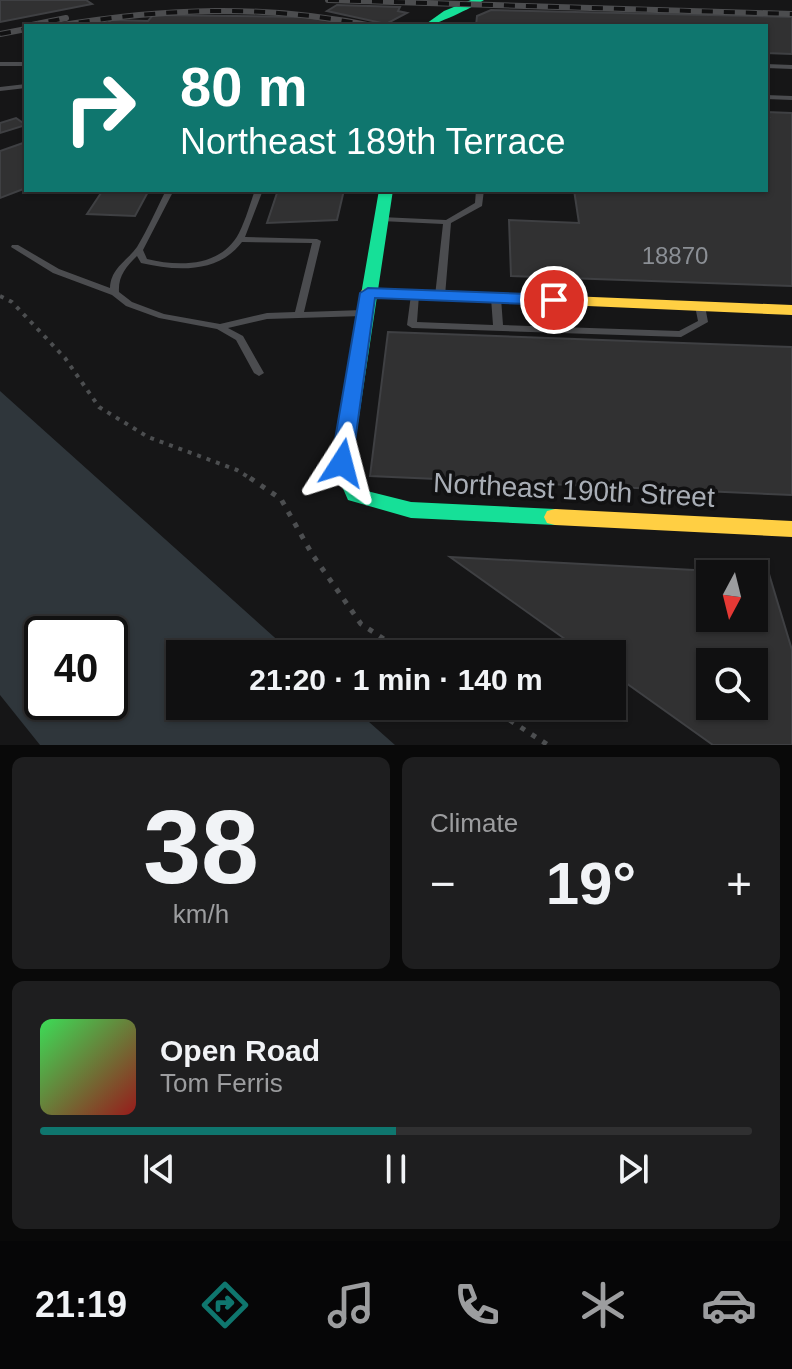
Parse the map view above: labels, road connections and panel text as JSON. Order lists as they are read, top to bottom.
{
  "streets": {
    "street": ["Northeast 190th Street"]
  },
  "house_numbers": ["18870"],
  "north": "bottom",
  "page": {
    "turn": ["80 m", "Northeast 189th Terrace"],
    "limit": "40",
    "trip": "21:20 · 1 min · 140 m",
    "tile": [
      ["38", "km/h"],
      "Climate"
    ],
    "heat": ["−", "19°", "+"],
    "song": ["Open Road", "Tom Ferris"],
    "tabs": "21:19"
  }
}
